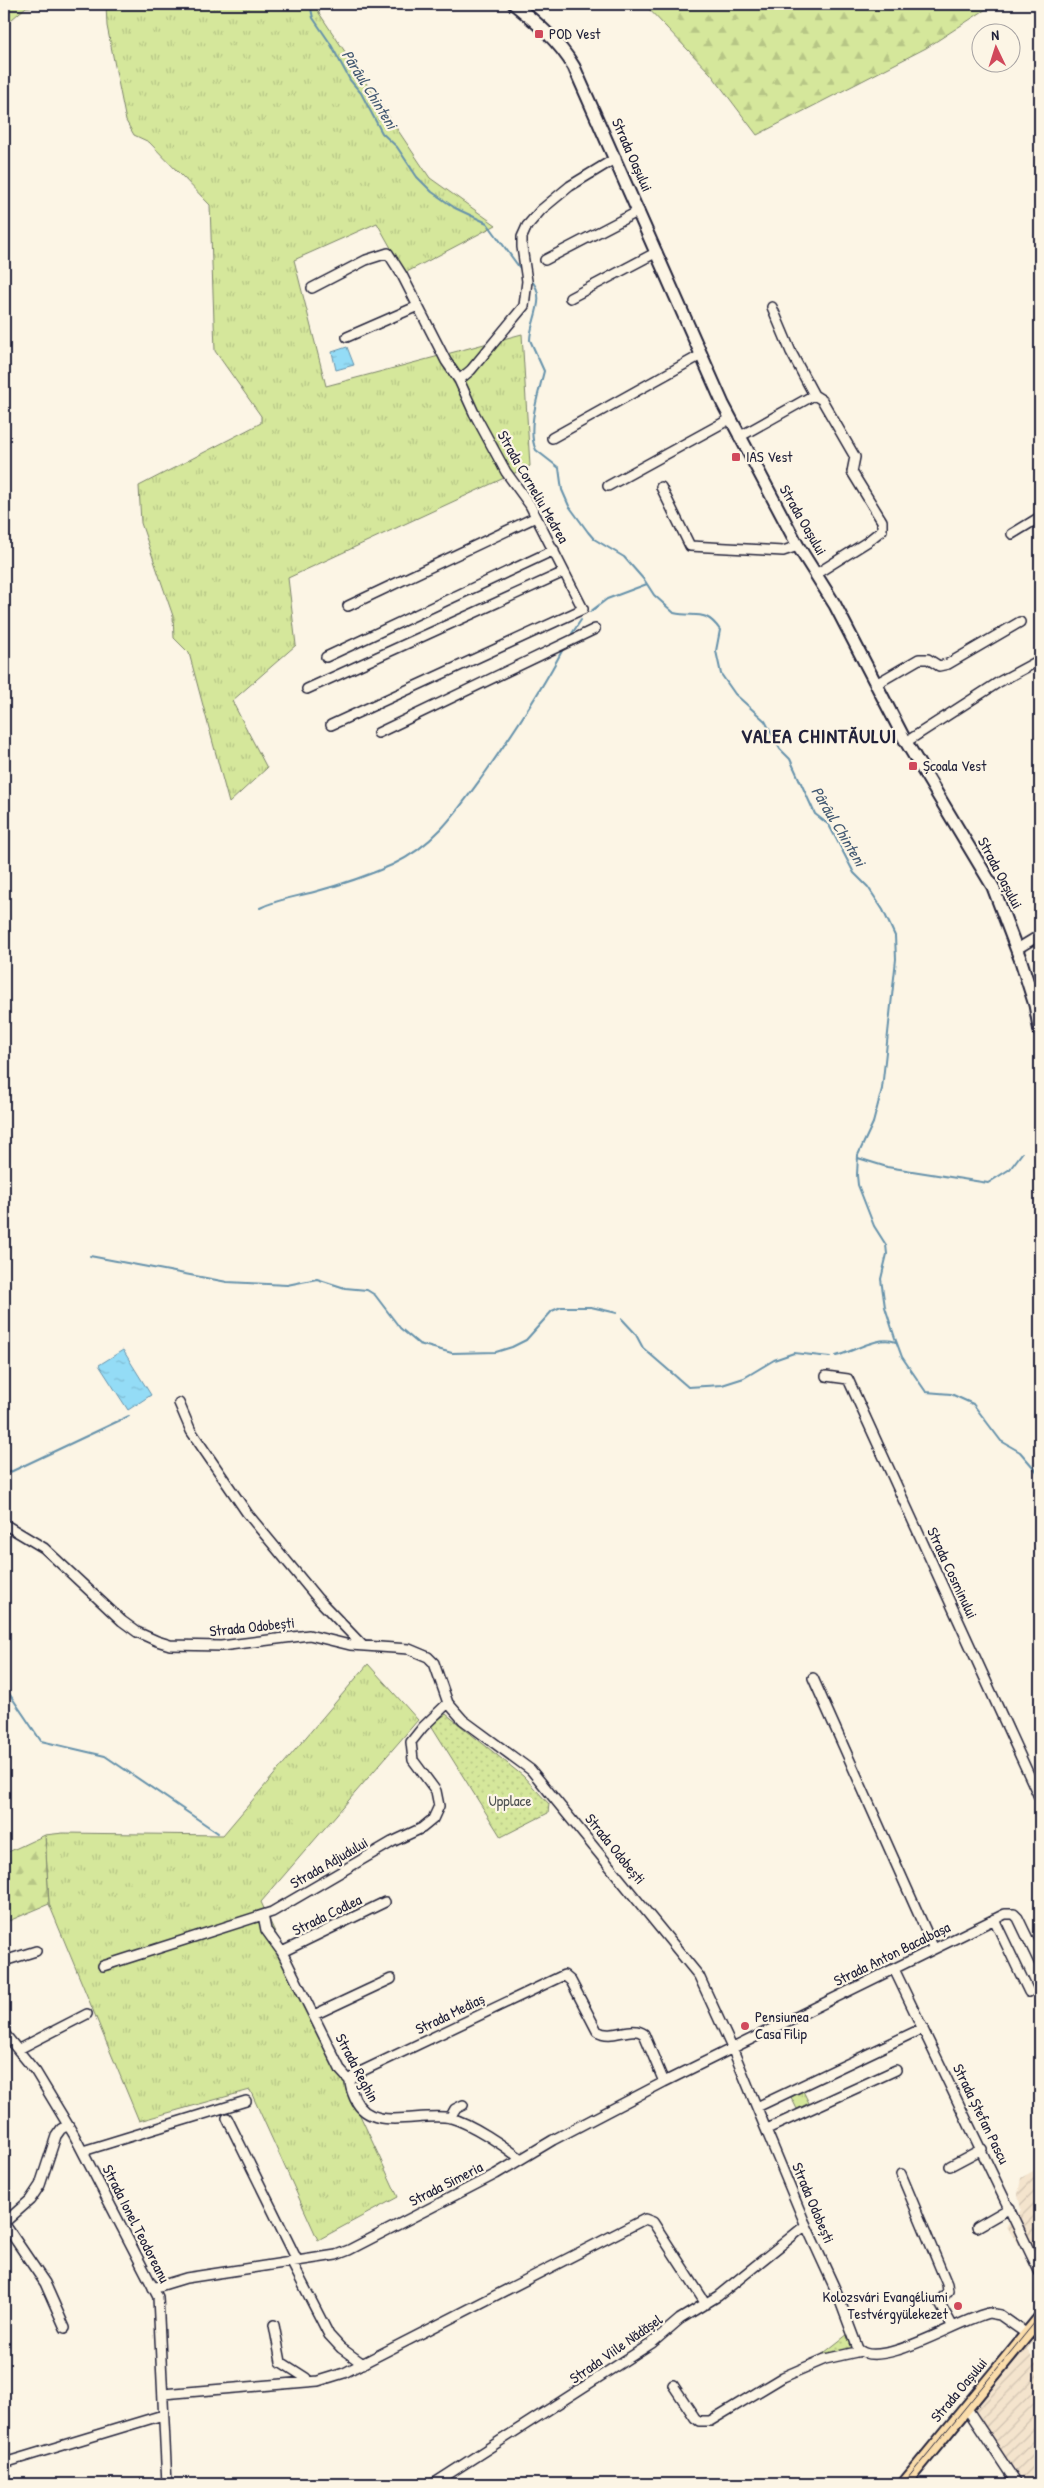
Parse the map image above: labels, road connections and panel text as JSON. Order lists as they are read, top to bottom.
{
  "streets": {
    "main road": ["Strada Oașului"],
    "street": [
      "Strada Corneliu Medrea",
      "Strada Cosminului",
      "Strada Odobești",
      "Strada Adjudului",
      "Strada Codlea",
      "Strada Anton Bacalbașa",
      "Strada Mediaș",
      "Strada Reghin",
      "Strada Ștefan Pascu",
      "Strada Simeria",
      "Strada Ionel Teodoreanu",
      "Strada Viile Nădășel"
    ]
  },
  "crossings": [
    ["Strada Odobești", "Strada Adjudului"],
    ["Strada Odobești", "Strada Anton Bacalbașa"],
    ["Strada Odobești", "Strada Simeria"],
    ["Strada Odobești", "Strada Viile Nădășel"],
    ["Strada Adjudului", "Strada Reghin"],
    ["Strada Codlea", "Strada Reghin"],
    ["Strada Anton Bacalbașa", "Strada Ștefan Pascu"],
    ["Strada Anton Bacalbașa", "Strada Simeria"],
    ["Strada Mediaș", "Strada Reghin"],
    ["Strada Mediaș", "Strada Simeria"],
    ["Strada Reghin", "Strada Simeria"],
    ["Strada Simeria", "Strada Ionel Teodoreanu"]
  ],
  "districts": ["VALEA CHINTĂULUI"],
  "water": ["Pârâul Chinteni"],
  "parks": ["Upplace"],
  "places": {
    "transit": ["POD Vest", "IAS Vest", "Școala Vest"],
    "other": ["Pensiunea Casa Filip", "Kolozsvári Evangéliumi Testvérgyülekezet"]
  },
  "north": "top"
}
